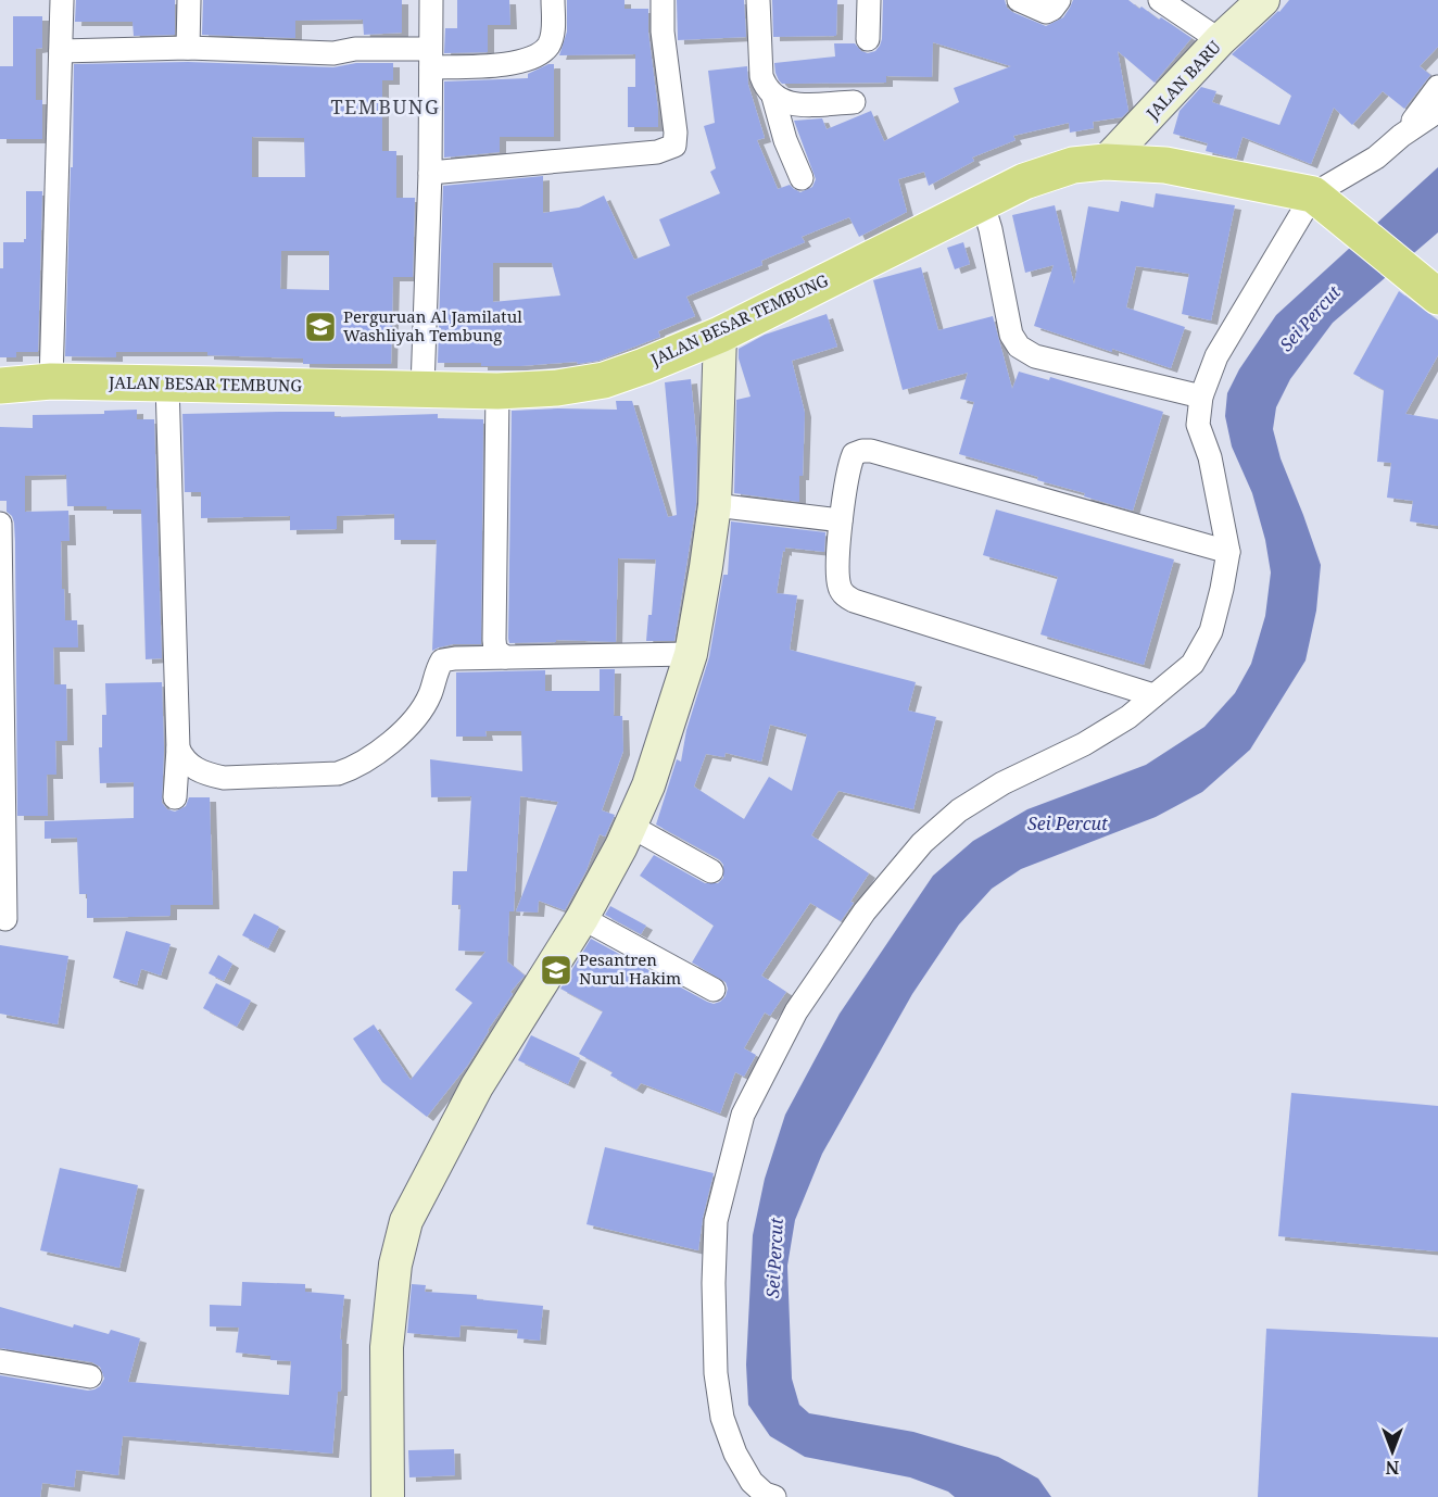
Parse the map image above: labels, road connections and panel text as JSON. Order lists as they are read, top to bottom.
{
  "streets": {
    "highway": ["JALAN BESAR TEMBUNG"],
    "main road": ["JALAN BARU"]
  },
  "crossings": [
    ["JALAN BARU", "JALAN BESAR TEMBUNG"]
  ],
  "districts": ["TEMBUNG"],
  "water": ["Sei Percut"],
  "places": {
    "school or university": ["Perguruan Al Jamilatul Washliyah Tembung", "Pesantren Nurul Hakim"]
  },
  "north": "bottom"
}
